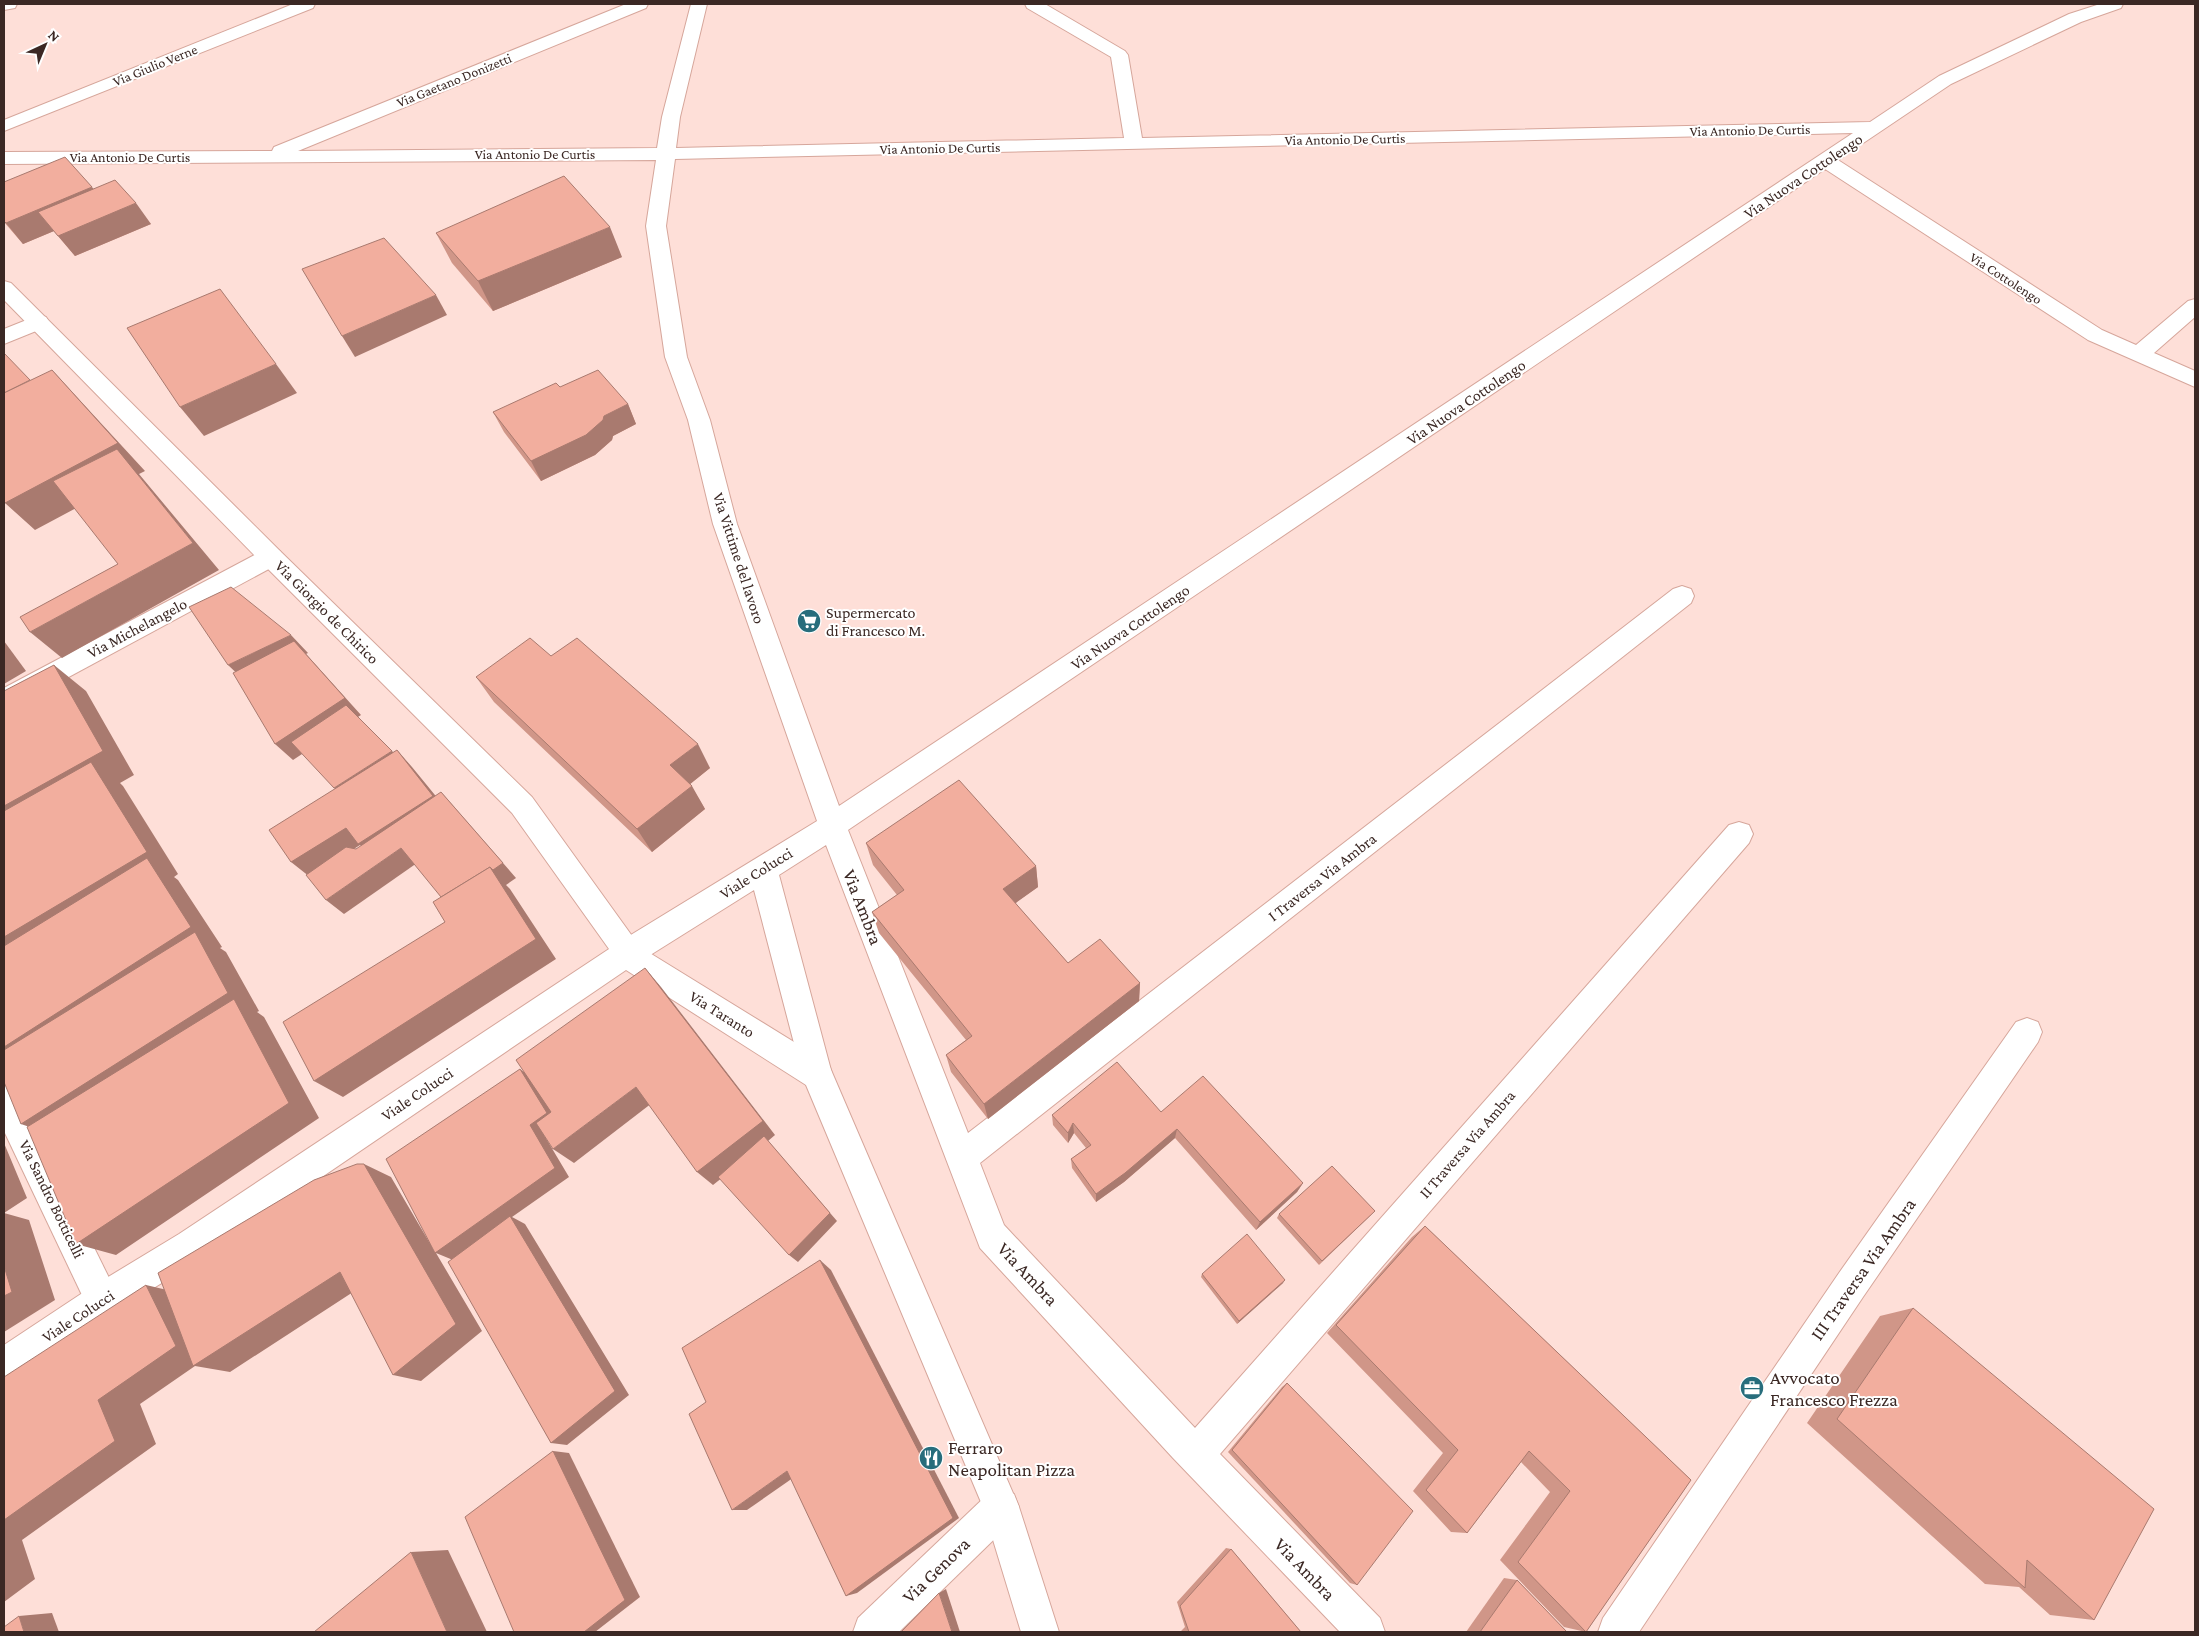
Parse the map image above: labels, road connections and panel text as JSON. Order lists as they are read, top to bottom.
{
  "streets": {
    "main road": [
      "Via Giulio Verne",
      "Via Gaetano Donizetti",
      "Via Antonio De Curtis",
      "Via Nuova Cottolengo",
      "Via Cottolengo",
      "Via Vittime del lavoro",
      "Via Giorgio de Chirico",
      "Via Michelangelo",
      "Viale Colucci",
      "I Traversa Via Ambra",
      "Via Ambra",
      "Via Taranto",
      "II Traversa Via Ambra",
      "Via Sandro Botticelli",
      "III Traversa Via Ambra",
      "Via Genova"
    ]
  },
  "crossings": [
    ["Via Gaetano Donizetti", "Via Antonio De Curtis"],
    ["Via Antonio De Curtis", "Via Nuova Cottolengo"],
    ["Via Antonio De Curtis", "Via Vittime del lavoro"],
    ["Via Nuova Cottolengo", "Via Cottolengo"],
    ["Via Nuova Cottolengo", "Via Vittime del lavoro"],
    ["Via Nuova Cottolengo", "Viale Colucci"],
    ["Via Nuova Cottolengo", "Via Ambra"],
    ["Via Vittime del lavoro", "Viale Colucci"],
    ["Via Vittime del lavoro", "Via Ambra"],
    ["Via Giorgio de Chirico", "Via Michelangelo"],
    ["Via Giorgio de Chirico", "Viale Colucci"],
    ["Via Giorgio de Chirico", "Via Taranto"],
    ["Viale Colucci", "Via Ambra"],
    ["Viale Colucci", "Via Taranto"],
    ["Viale Colucci", "Via Sandro Botticelli"],
    ["I Traversa Via Ambra", "Via Ambra"],
    ["Via Ambra", "II Traversa Via Ambra"]
  ],
  "places": {
    "supermarket": ["Supermercato di Francesco M."],
    "office": ["Avvocato Francesco Frezza"],
    "restaurant": ["Ferraro Neapolitan Pizza"]
  },
  "north": "top right"
}
